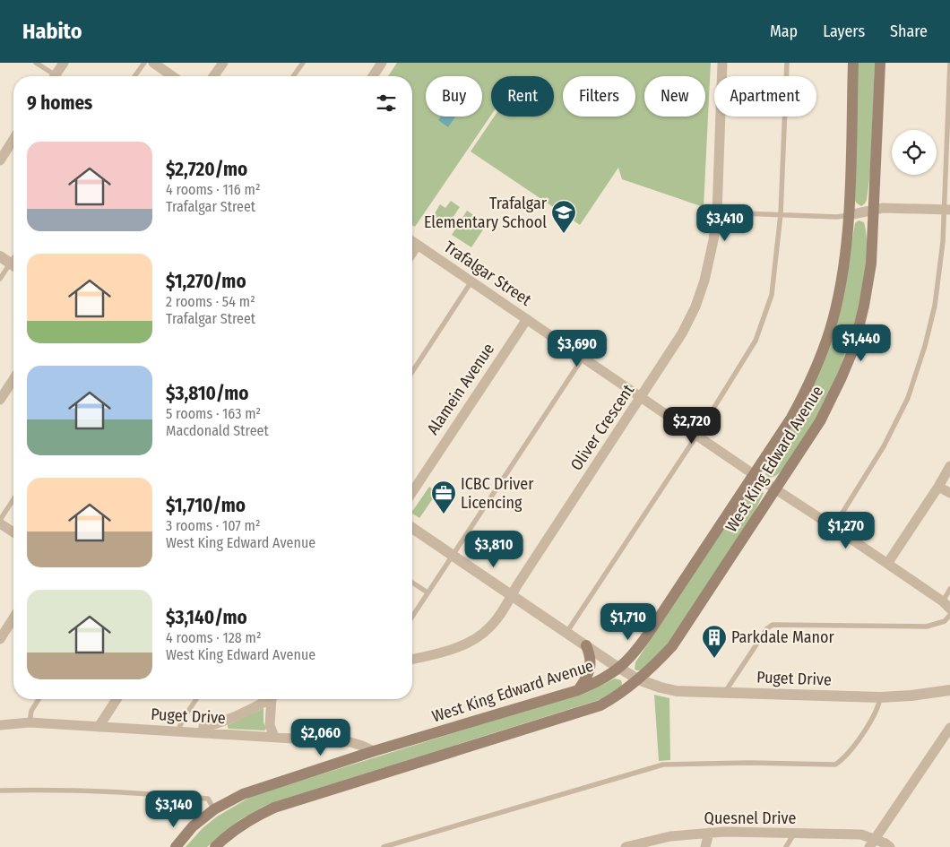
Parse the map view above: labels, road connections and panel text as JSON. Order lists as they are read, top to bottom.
{
  "streets": {
    "main road": ["West King Edward Avenue"],
    "street": [
      "Trafalgar Street",
      "Alamein Avenue",
      "Oliver Crescent",
      "Puget Drive",
      "Quesnel Drive"
    ]
  },
  "crossings": [
    ["Trafalgar Street", "Alamein Avenue"],
    ["Trafalgar Street", "Oliver Crescent"],
    ["Trafalgar Street", "West King Edward Avenue"],
    ["Oliver Crescent", "Puget Drive"],
    ["West King Edward Avenue", "Puget Drive"]
  ],
  "places": {
    "school or university": ["Trafalgar Elementary School"],
    "office": ["ICBC Driver Licencing"],
    "building": ["Parkdale Manor"]
  },
  "page": {
    "header": "Habito",
    "nav": ["Map", "Layers", "Share"],
    "chip": [
      "Buy",
      "Rent",
      "Filters",
      "New",
      "Apartment"
    ],
    "heading": "9 homes",
    "list": [
      {
        "name": "$2,720/mo",
        "note": "4 rooms · 116 m² · Trafalgar Street"
      },
      {
        "name": "$1,270/mo",
        "note": "2 rooms · 54 m² · Trafalgar Street"
      },
      {
        "name": "$3,810/mo",
        "note": "5 rooms · 163 m² · Macdonald Street"
      },
      {
        "name": "$1,710/mo",
        "note": "3 rooms · 107 m² · West King Edward Avenue"
      },
      {
        "name": "$3,140/mo",
        "note": "4 rooms · 128 m² · West King Edward Avenue"
      }
    ],
    "price": [
      "$3,410",
      "$1,440",
      "$3,690",
      "$2,720",
      "$1,270",
      "$3,810",
      "$1,710",
      "$2,060",
      "$3,140"
    ]
  }
}
